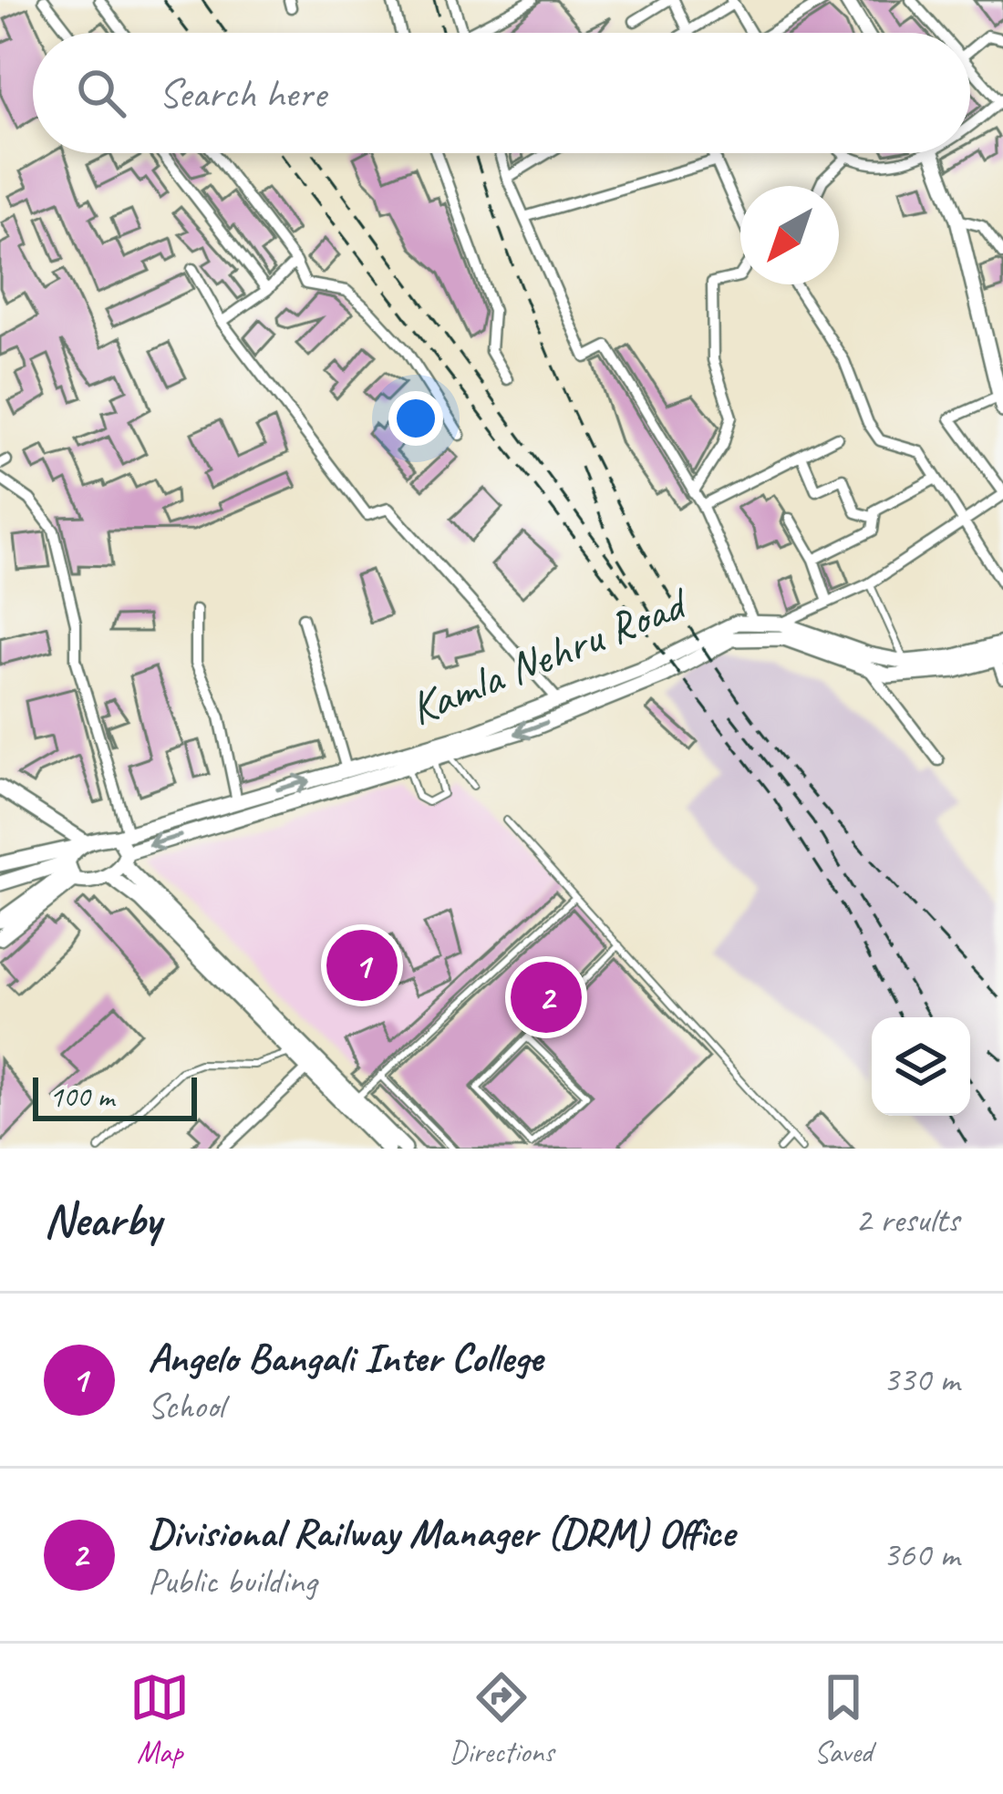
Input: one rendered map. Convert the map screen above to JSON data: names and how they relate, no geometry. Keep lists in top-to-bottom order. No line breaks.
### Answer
{"streets":{"main road":["Kamla Nehru Road"]},"scale_bar":"100 m","north":"bottom left","page":{"search":"Search here","pins":["1","2"],"scale":"100 m","heading":["Nearby","2 results"],"list":[{"mark":"1","name":"Angelo Bangali Inter College","note":"School","value":"330 m"},{"mark":"2","name":"Divisional Railway Manager (DRM) Office","note":"Public building","value":"360 m"}],"nav":["Map","Directions","Saved"]}}
